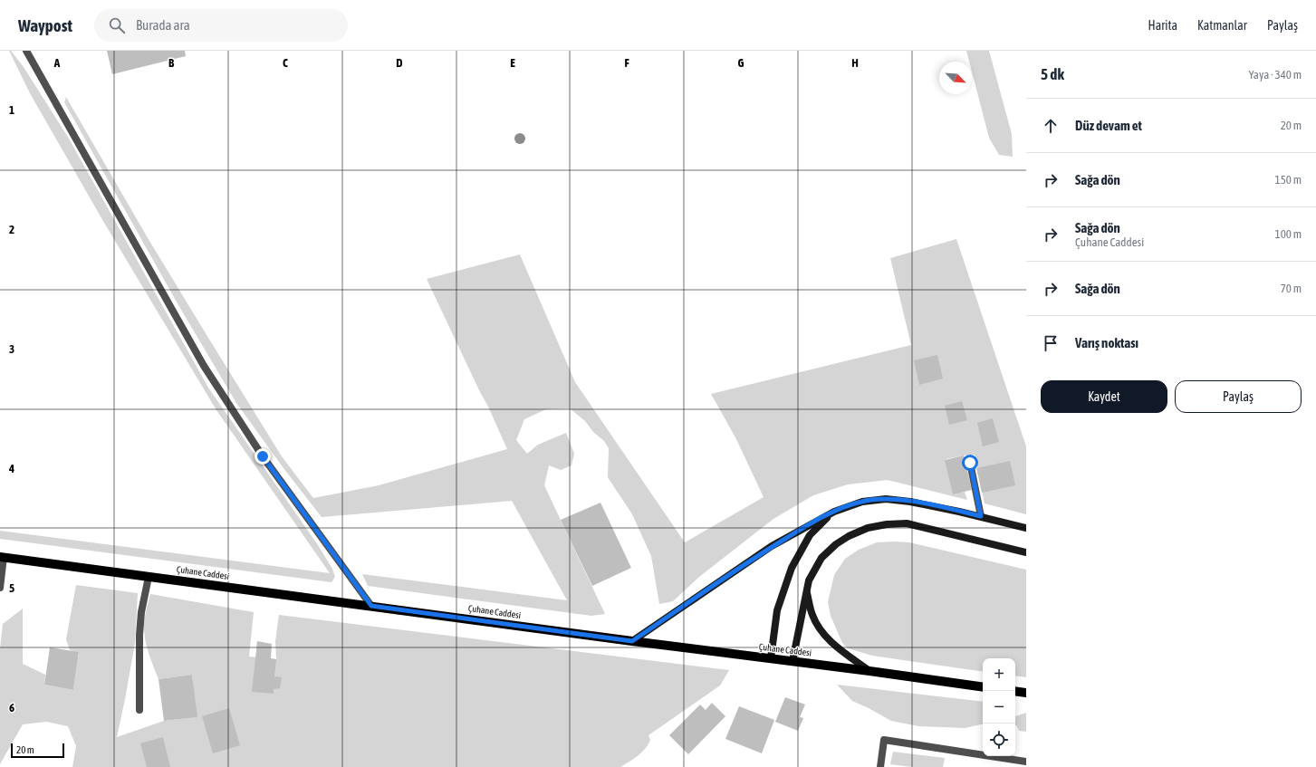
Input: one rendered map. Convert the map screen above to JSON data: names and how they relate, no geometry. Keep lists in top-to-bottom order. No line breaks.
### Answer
{"streets":{"main road":["Çuhane Caddesi"]},"scale_bar":"20 m","north":"bottom right","page":{"header":"Waypost","search":"Burada ara","nav":["Harita","Katmanlar","Paylaş"],"heading":["5 dk","Yaya · 340 m"],"list":[["Düz devam et","20 m"],["Sağa dön","150 m"],["Sağa dön","Çuhane Caddesi","100 m"],["Sağa dön","70 m"],"Varış noktası"],"buttons":["Kaydet","Paylaş"],"map_buttons":["+","−"],"scale":"20 m"},"grid":{"columns":["A","B","C","D","E","F","G","H"],"rows":["1","2","3","4","5","6"]}}
